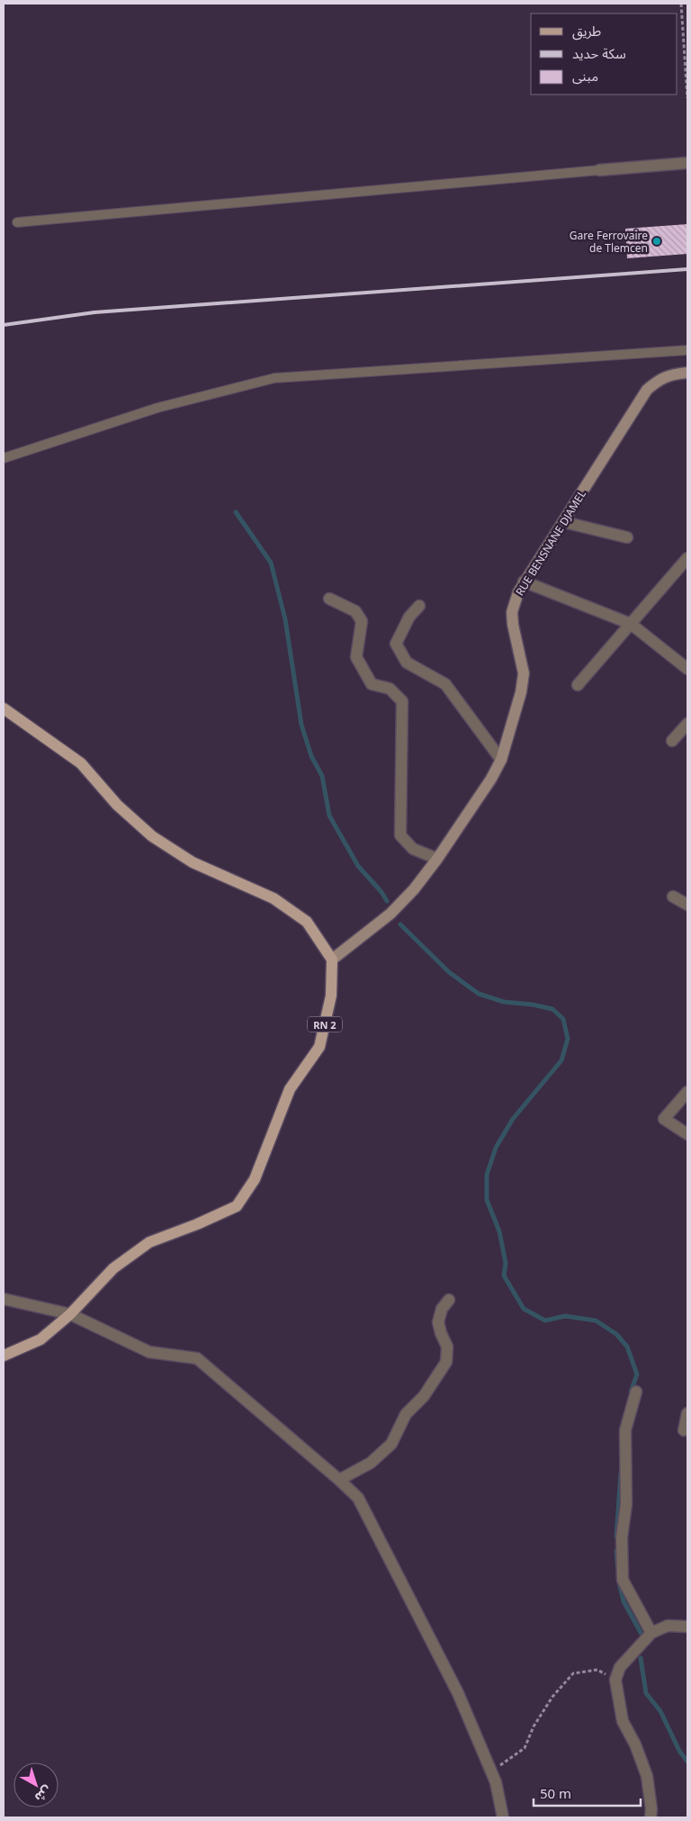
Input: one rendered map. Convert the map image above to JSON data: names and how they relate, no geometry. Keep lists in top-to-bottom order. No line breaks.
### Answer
{"streets":{"main road":["RUE BENSNANE DJAMEL","RN 2"]},"crossings":[["RUE BENSNANE DJAMEL","RN 2"]],"places":["Gare Ferrovaire de Tlemcen"],"legend":["طريق","سكة حديد","مبنى"],"scale_bar":"50 m","north":"bottom right"}
